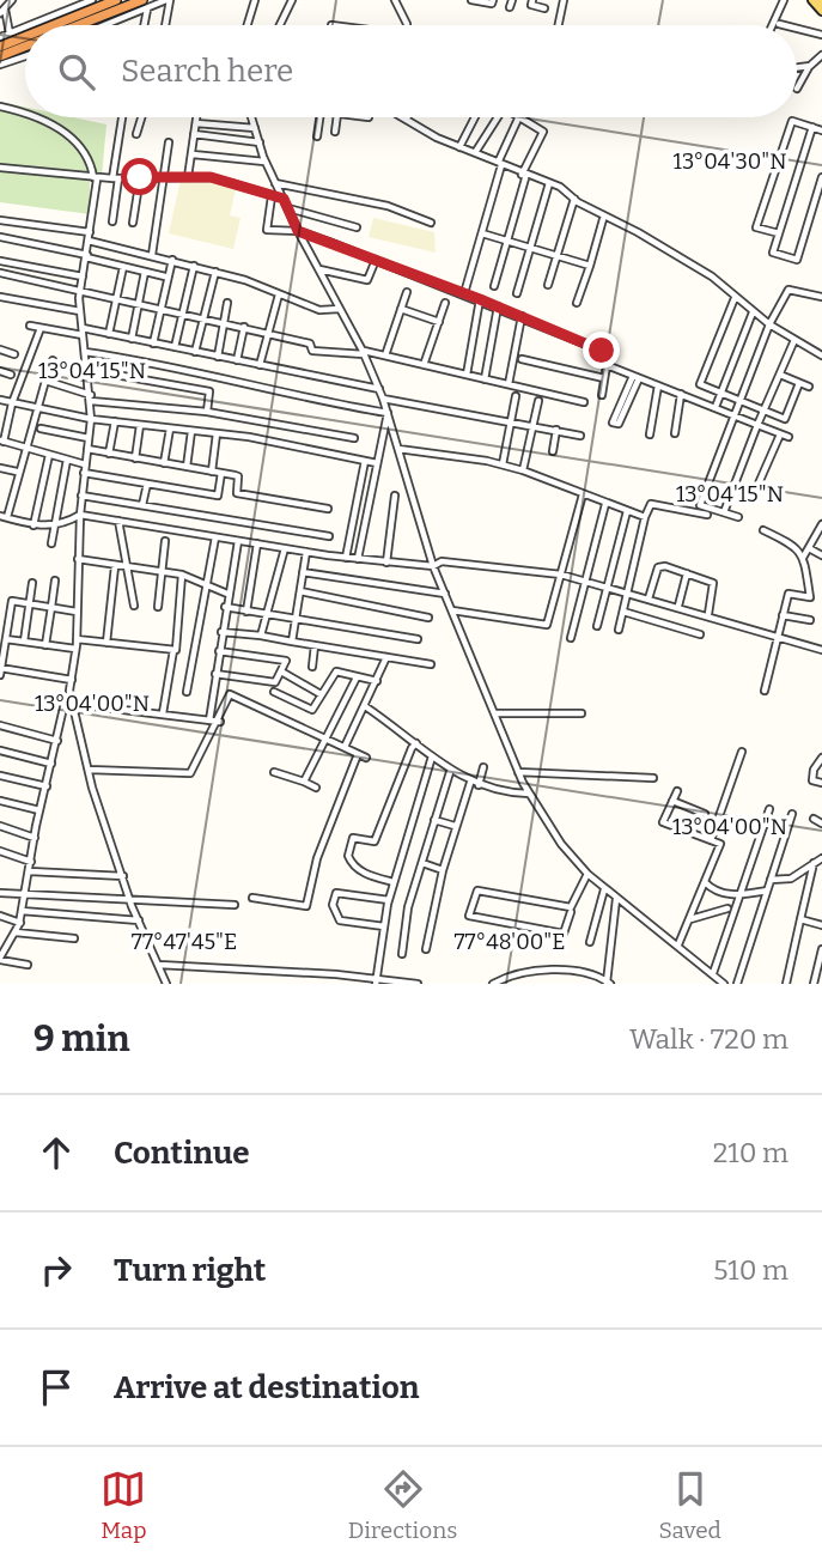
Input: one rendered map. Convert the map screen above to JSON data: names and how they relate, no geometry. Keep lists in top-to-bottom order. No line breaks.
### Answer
{"page":{"search":"Search here","heading":["9 min","Walk · 720 m"],"list":[["Continue","210 m"],["Turn right","510 m"],"Arrive at destination"],"nav":["Map","Directions","Saved"]},"coordinates":["13°04'30\"N","13°04'15\"N","13°04'00\"N","77°47'45\"E","77°48'00\"E"]}
